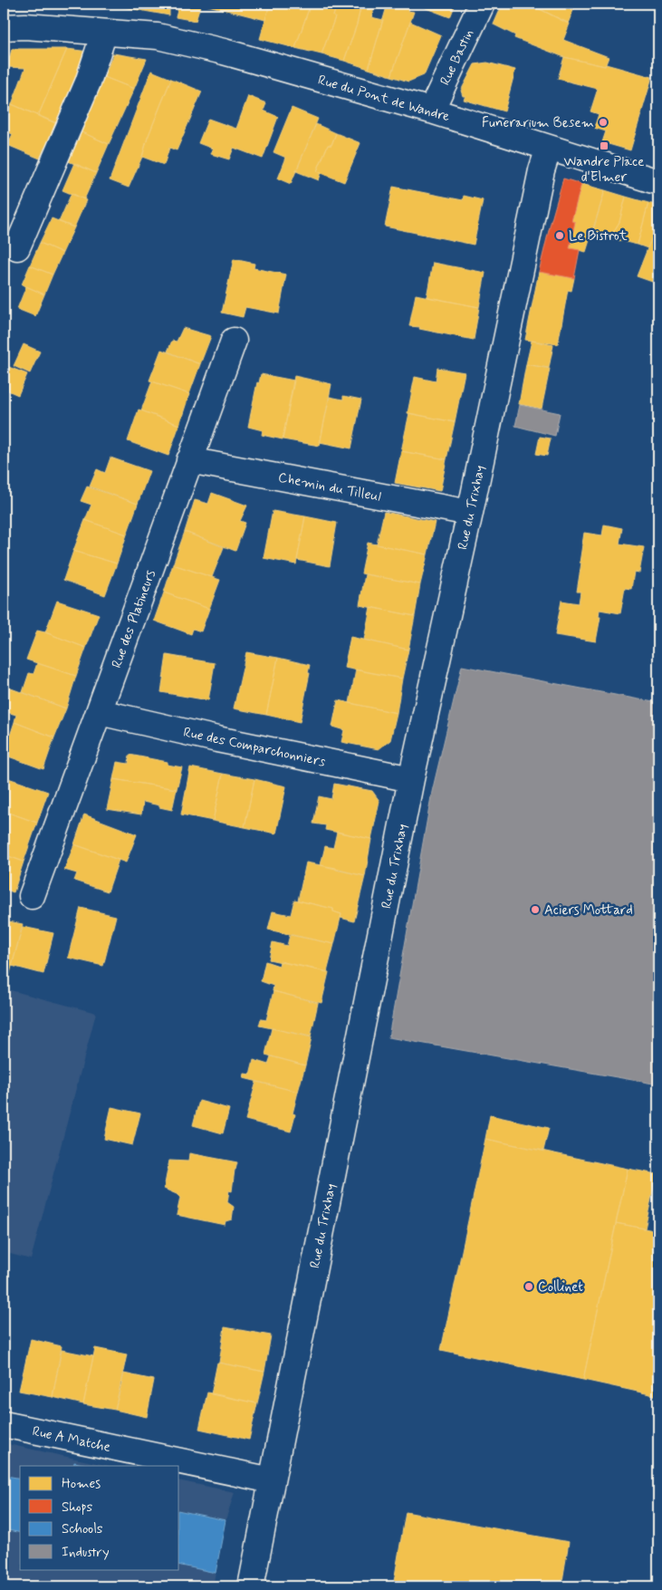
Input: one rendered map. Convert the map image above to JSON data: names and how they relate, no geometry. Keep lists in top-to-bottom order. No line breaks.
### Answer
{"streets":{"street":["Rue Bastin","Rue du Pont de Wandre","Chemin du Tilleul","Rue du Trixhay","Rue des Platineurs","Rue des Comparchonniers","Rue A Matche"]},"crossings":[["Rue Bastin","Rue du Pont de Wandre"],["Rue du Pont de Wandre","Rue du Trixhay"],["Chemin du Tilleul","Rue du Trixhay"],["Chemin du Tilleul","Rue des Platineurs"],["Rue du Trixhay","Rue des Comparchonniers"],["Rue du Trixhay","Rue A Matche"],["Rue des Platineurs","Rue des Comparchonniers"]],"places":{"other":["Funerarium Besem","Le Bistrot","Aciers Mottard","Collinet"],"transit":["Wandre Place d'Elmer"]},"legend":["Homes","Shops","Schools","Industry"]}
